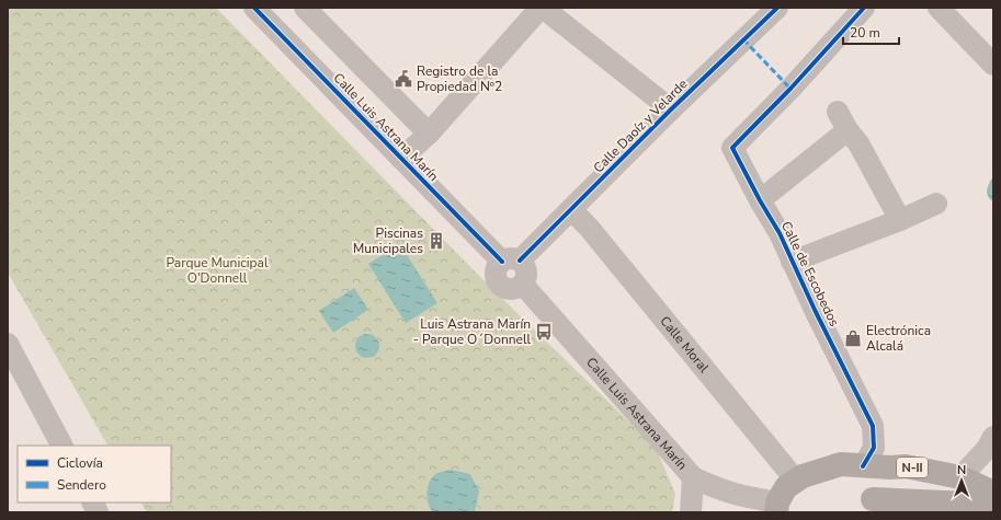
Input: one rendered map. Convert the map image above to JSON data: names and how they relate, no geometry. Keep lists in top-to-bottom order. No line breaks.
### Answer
{"streets":{"main road":["N-II"],"street":["Calle Daoíz y Velarde","Calle Luis Astrana Marín","Calle de Escobedos","Calle Moral"]},"crossings":[["Calle Daoíz y Velarde","Calle Luis Astrana Marín"],["Calle Daoíz y Velarde","Calle Moral"],["Calle de Escobedos","N-II"]],"parks":["Parque Municipal O'Donnell"],"places":{"public building":["Registro de la Propiedad Nº2"],"building":["Piscinas Municipales"],"bus stop":["Luis Astrana Marín - Parque O´Donnell"],"shop":["Electrónica Alcalá"]},"legend":["Ciclovía","Sendero"],"scale_bar":"20 m","north":"top"}
